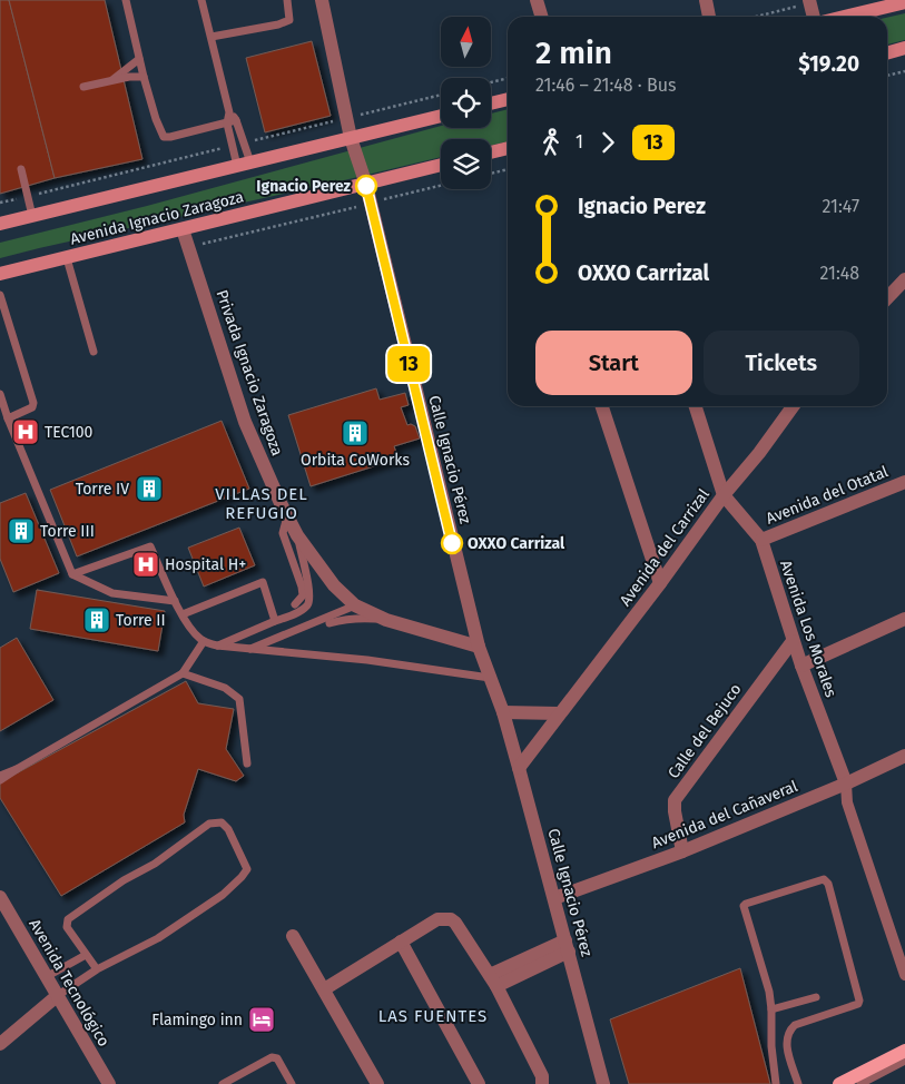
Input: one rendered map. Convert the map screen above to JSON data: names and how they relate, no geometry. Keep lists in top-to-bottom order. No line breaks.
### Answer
{"streets":{"main road":["Avenida Ignacio Zaragoza"],"street":["Privada Ignacio Zaragoza","Calle Ignacio Pérez","Avenida del Otatal","Avenida del Carrizal","Avenida Los Morales","Calle del Bejuco","Avenida del Cañaveral","Avenida Tecnológico"]},"crossings":[["Avenida Ignacio Zaragoza","Privada Ignacio Zaragoza"],["Avenida Ignacio Zaragoza","Calle Ignacio Pérez"],["Privada Ignacio Zaragoza","Calle Ignacio Pérez"],["Calle Ignacio Pérez","Avenida del Carrizal"],["Calle Ignacio Pérez","Avenida del Cañaveral"],["Avenida del Otatal","Avenida Los Morales"],["Avenida del Carrizal","Avenida Los Morales"],["Avenida Los Morales","Calle del Bejuco"],["Avenida Los Morales","Avenida del Cañaveral"],["Calle del Bejuco","Avenida del Cañaveral"]],"districts":["VILLAS DEL REFUGIO","LAS FUENTES"],"places":{"other":["Ignacio Perez","OXXO Carrizal"],"hospital":["TEC100","Hospital H+"],"building":["Orbita CoWorks","Torre IV","Torre III","Torre II"],"hotel":["Flamingo inn"]},"lines":["bus line 13"],"north":"top","page":{"on_map":"13","heading":["2 min","21:46 – 21:48 · Bus","$19.20"],"legs":["1","13"],"list":[{"name":"Ignacio Perez","value":"21:47"},{"name":"OXXO Carrizal","value":"21:48"}],"buttons":["Start","Tickets"]}}
